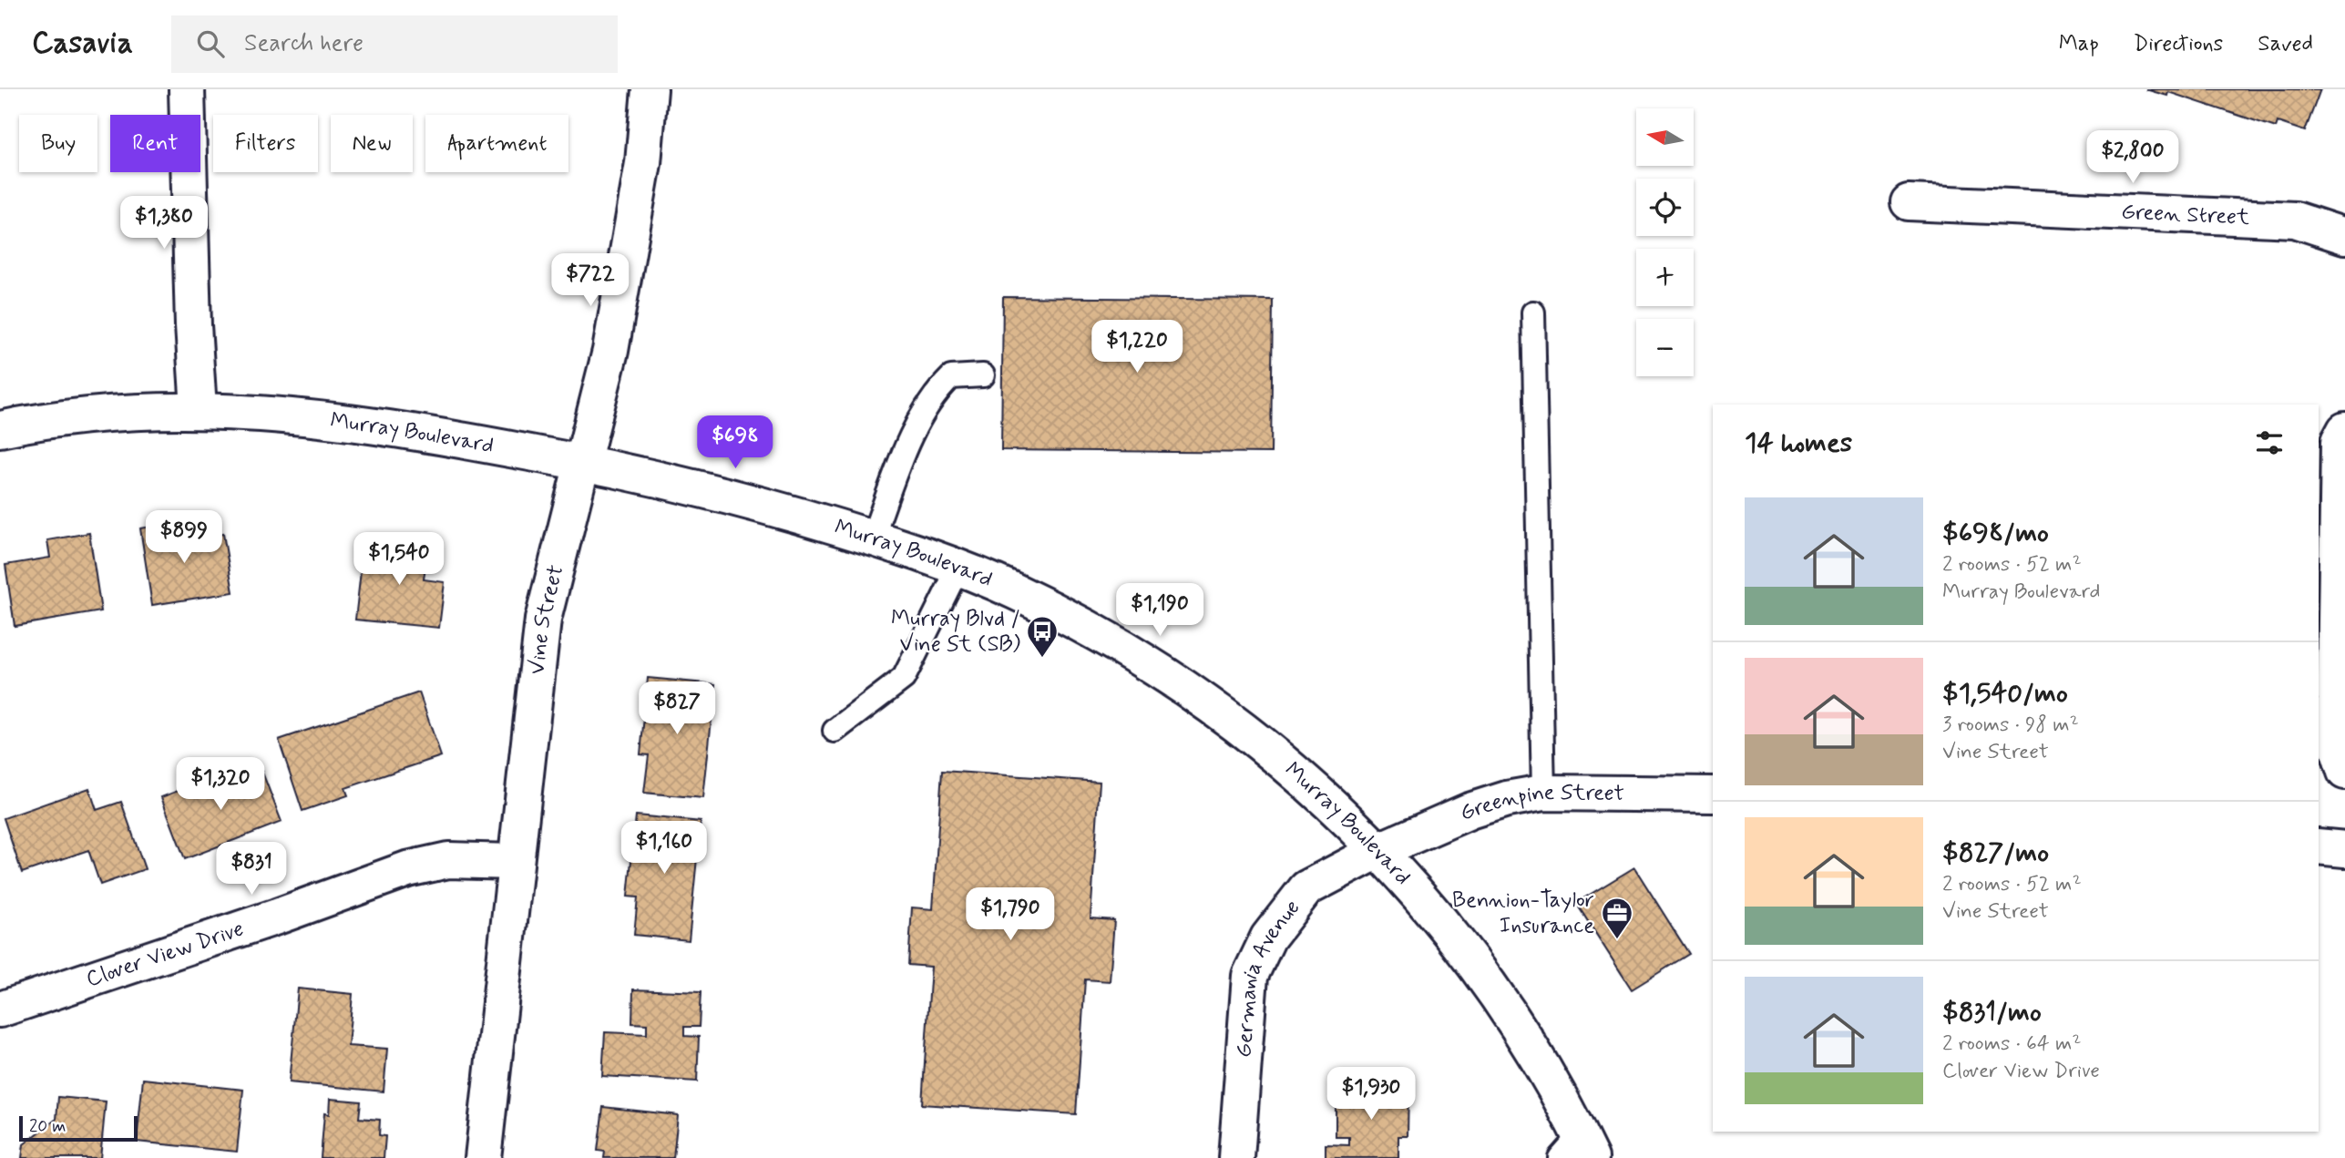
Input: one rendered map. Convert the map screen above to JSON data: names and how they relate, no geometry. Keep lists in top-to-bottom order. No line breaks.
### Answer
{"streets":{"street":["Green Street","Murray Boulevard","Vine Street","Greenpine Street","Clover View Drive","Germania Avenue"]},"crossings":[["Murray Boulevard","Vine Street"],["Murray Boulevard","Greenpine Street"],["Murray Boulevard","Germania Avenue"],["Vine Street","Clover View Drive"],["Greenpine Street","Germania Avenue"]],"places":{"bus stop":["Murray Blvd / Vine St (SB)"],"office":["Bennion-Taylor Insurance"]},"scale_bar":"20 m","north":"left","page":{"header":"Casavia","search":"Search here","nav":["Map","Directions","Saved"],"map_buttons":["+","−"],"chip":["Buy","Rent","Filters","New","Apartment"],"price":["$2,800","$1,380","$722","$1,220","$698","$899","$1,540","$1,190","$827","$1,320","$1,160","$831","$1,790","$1,930"],"heading":"14 homes","list":[{"name":"$698/mo","note":"2 rooms · 52 m² · Murray Boulevard"},{"name":"$1,540/mo","note":"3 rooms · 98 m² · Vine Street"},{"name":"$827/mo","note":"2 rooms · 52 m² · Vine Street"},{"name":"$831/mo","note":"2 rooms · 64 m² · Clover View Drive"}],"scale":"20 m"}}
